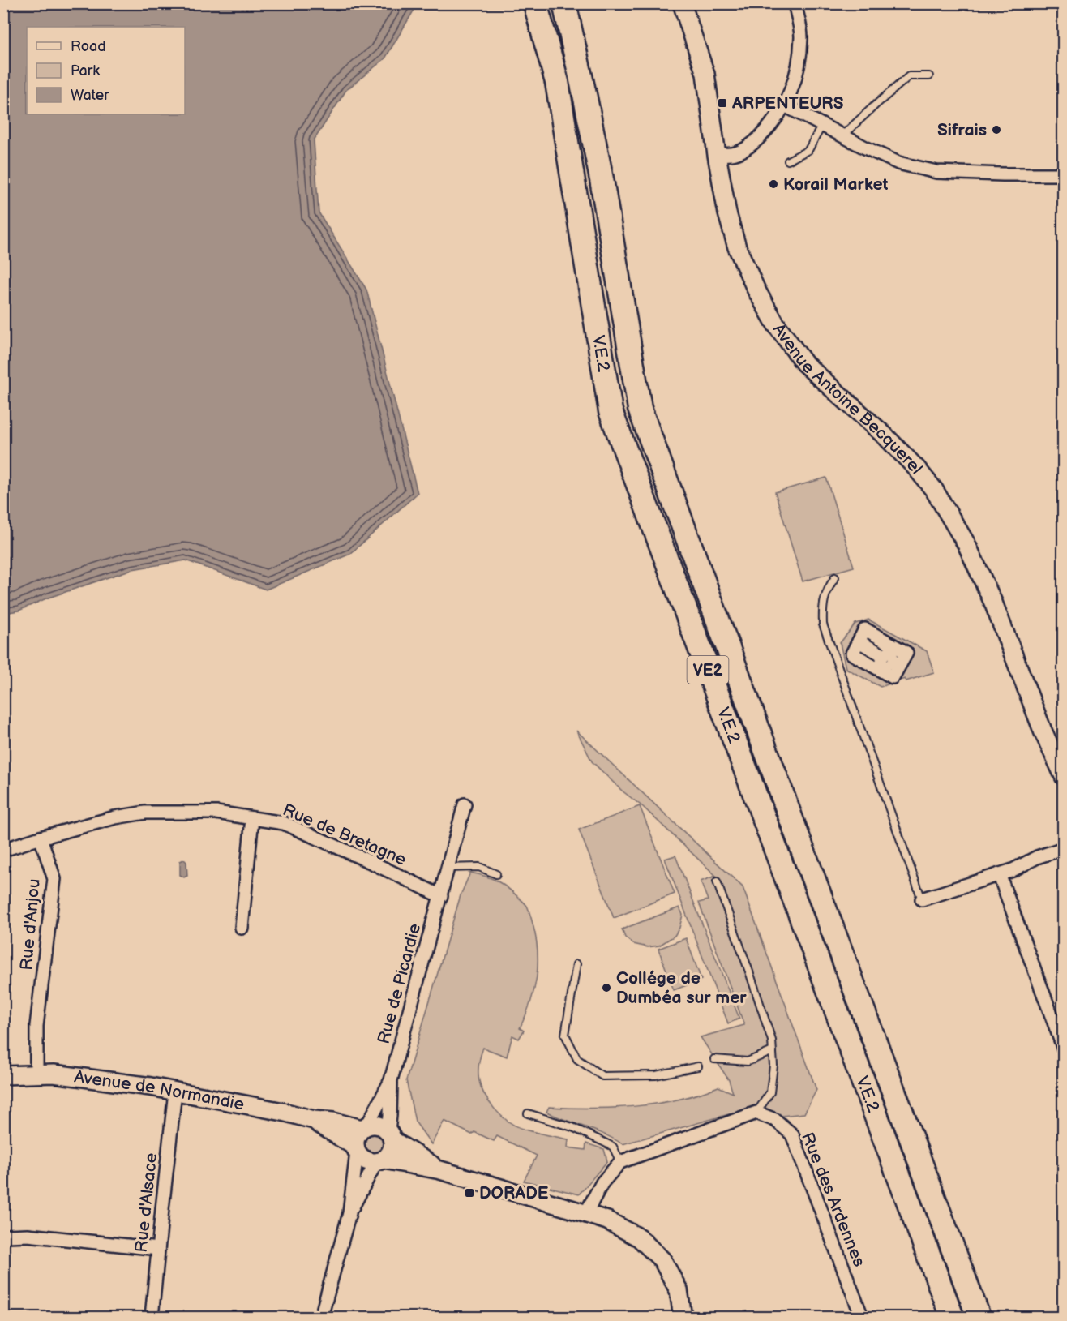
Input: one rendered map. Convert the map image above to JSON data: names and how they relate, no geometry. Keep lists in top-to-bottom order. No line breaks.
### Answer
{"streets":{"highway":["V.E.2","VE2"],"street":["Avenue Antoine Becquerel","Rue de Bretagne","Rue d'Anjou","Rue de Picardie","Avenue de Normandie","Rue des Ardennes","Rue d'Alsace"]},"crossings":[["Rue de Bretagne","Rue d'Anjou"],["Rue de Bretagne","Rue de Picardie"],["Rue d'Anjou","Avenue de Normandie"],["Rue de Picardie","Avenue de Normandie"],["Avenue de Normandie","Rue d'Alsace"]],"places":{"transit":["ARPENTEURS","DORADE"],"other":["Sifrais","Korail Market","Collége de Dumbéa sur mer"]},"legend":["Road","Park","Water"]}
